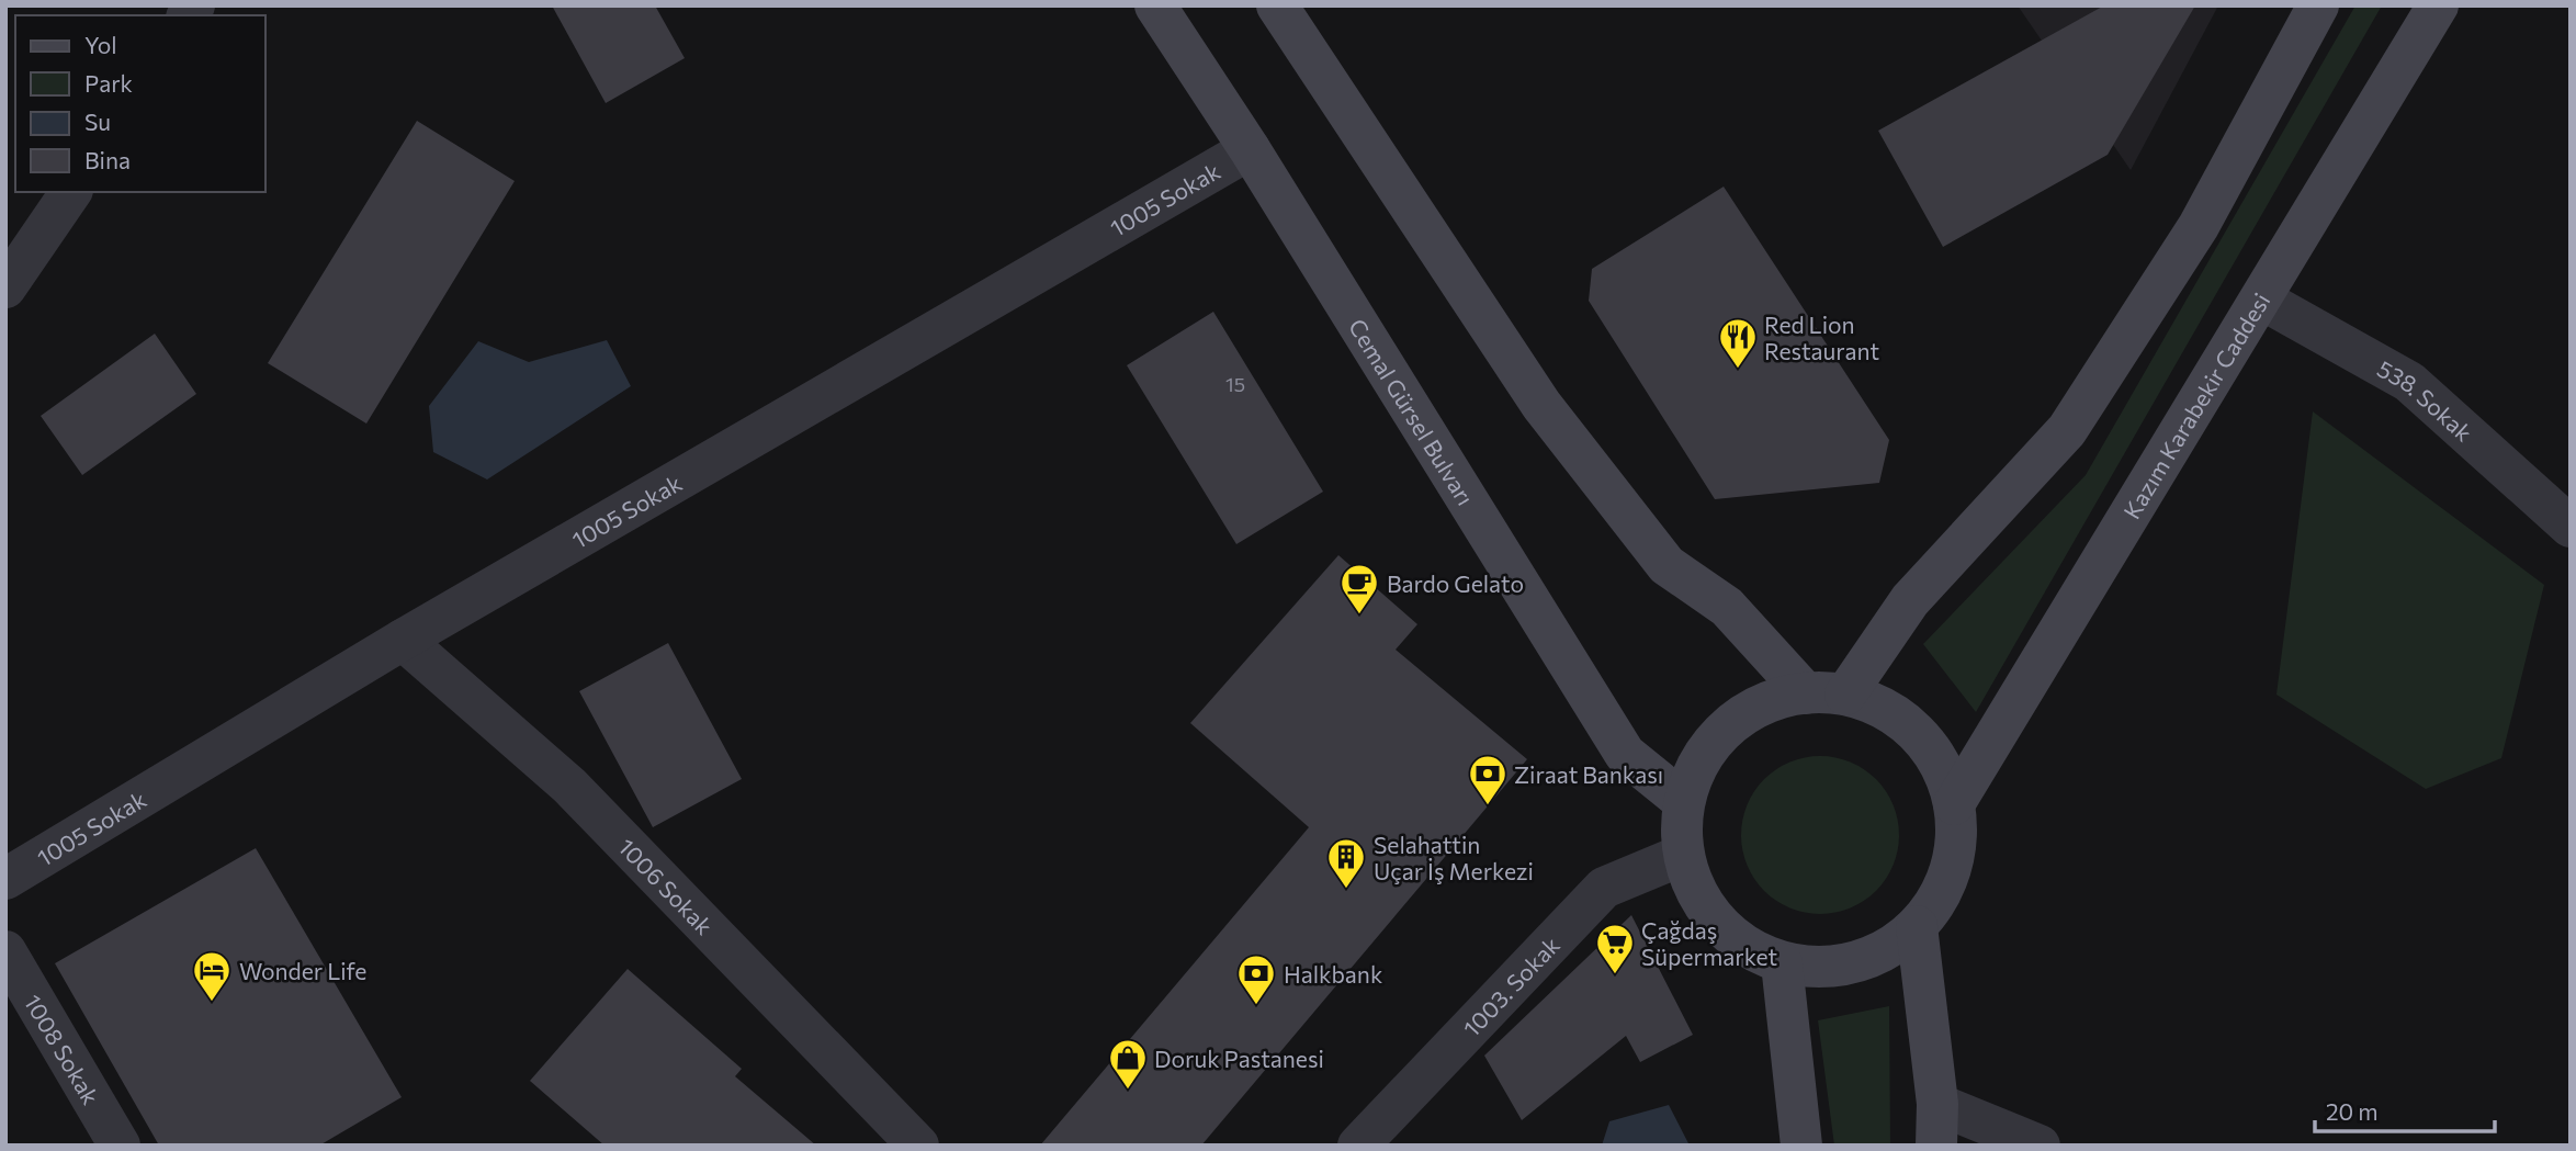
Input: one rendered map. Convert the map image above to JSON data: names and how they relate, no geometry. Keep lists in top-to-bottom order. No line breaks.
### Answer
{"streets":{"main road":["Kazım Karabekir Caddesi","Cemal Gürsel Bulvarı"],"street":["1005 Sokak","538. Sokak","1006 Sokak","1003. Sokak","1008 Sokak"]},"crossings":[["1005 Sokak","Cemal Gürsel Bulvarı"],["1005 Sokak","1006 Sokak"],["538. Sokak","Kazım Karabekir Caddesi"],["Kazım Karabekir Caddesi","Cemal Gürsel Bulvarı"],["Kazım Karabekir Caddesi","1003. Sokak"],["Cemal Gürsel Bulvarı","1003. Sokak"]],"places":{"restaurant":["Red Lion Restaurant"],"cafe":["Bardo Gelato"],"bank":["Ziraat Bankası","Halkbank"],"building":["Selahattin Uçar İş Merkezi"],"supermarket":["Çağdaş Süpermarket"],"hotel":["Wonder Life"],"shop":["Doruk Pastanesi"]},"house_numbers":["15"],"legend":["Yol","Park","Su","Bina"],"scale_bar":"20 m"}
